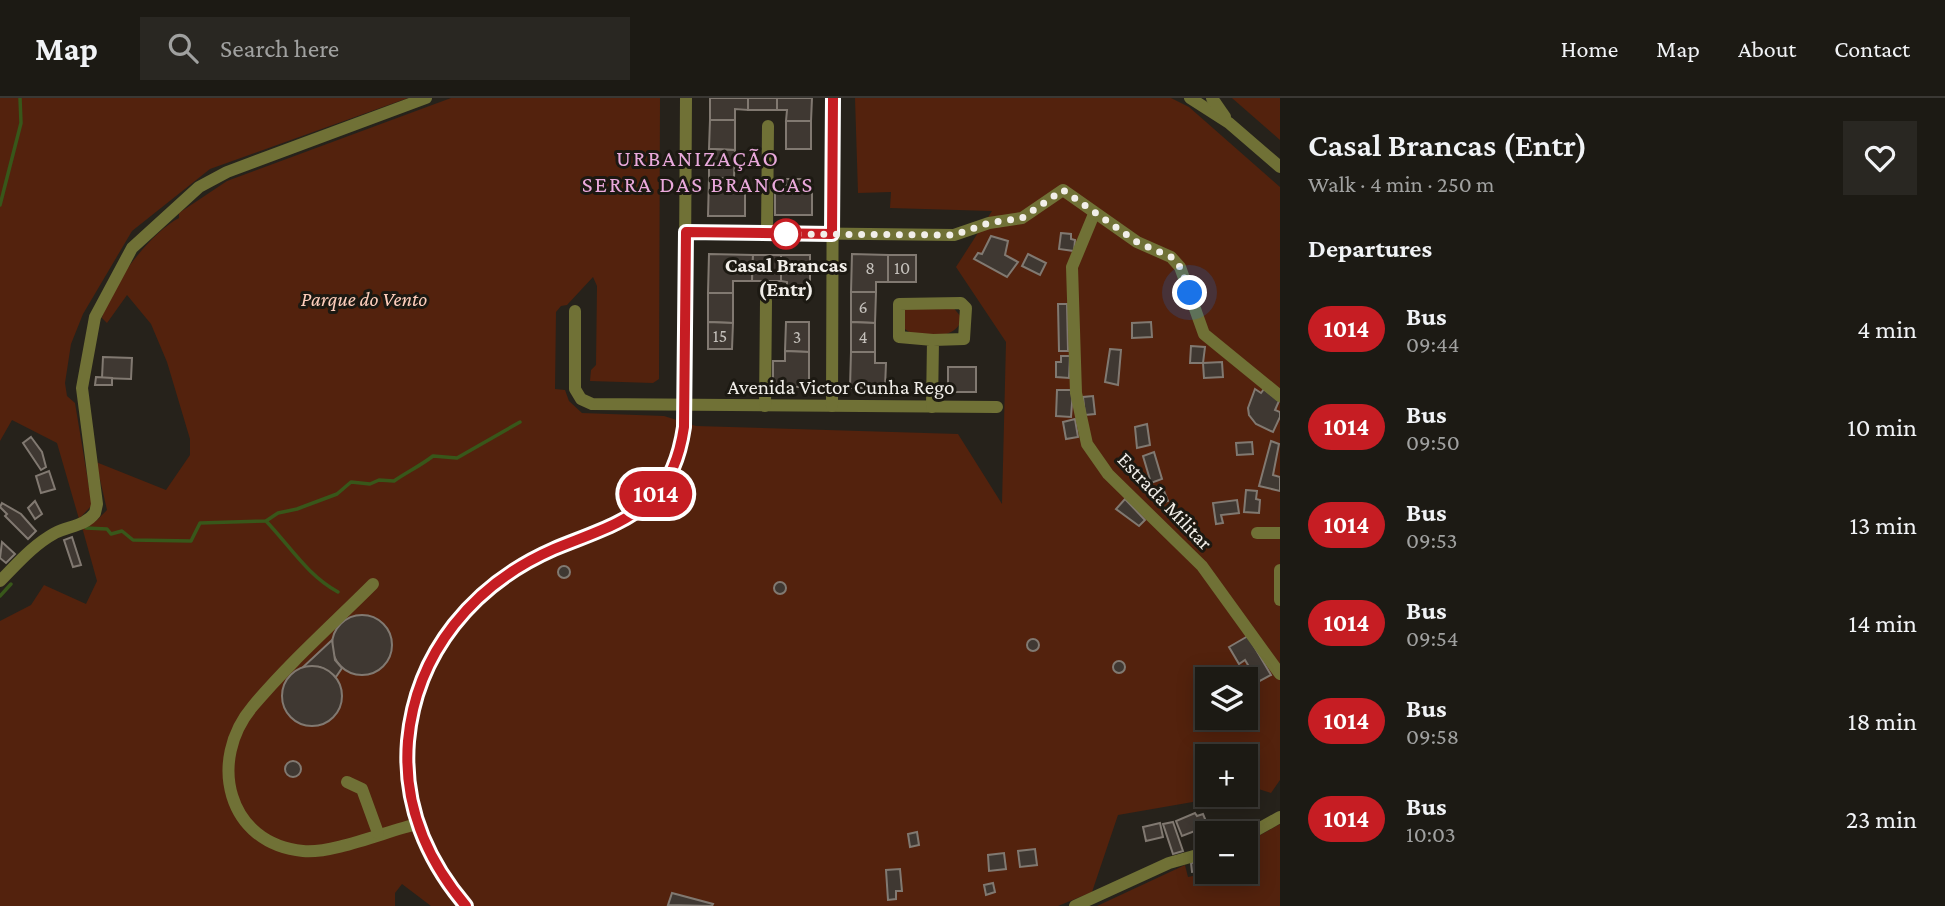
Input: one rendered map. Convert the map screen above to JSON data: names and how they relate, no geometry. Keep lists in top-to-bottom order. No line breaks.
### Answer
{"streets":{"street":["Avenida Victor Cunha Rego","Estrada Militar"]},"districts":["URBANIZAÇÃO SERRA DAS BRANCAS"],"parks":["Parque do Vento"],"places":["Casal Brancas (Entr)"],"lines":["bus line 1014"],"house_numbers":["8","10","6","15","3","4"],"page":{"header":"Map","search":"Search here","nav":["Home","Map","About","Contact"],"on_map":"1014","heading":[["Casal Brancas (Entr)","Walk · 4 min · 250 m"],"Departures"],"list":[{"mark":"1014","name":"Bus","note":"09:44","value":"4 min"},{"mark":"1014","name":"Bus","note":"09:50","value":"10 min"},{"mark":"1014","name":"Bus","note":"09:53","value":"13 min"},{"mark":"1014","name":"Bus","note":"09:54","value":"14 min"},{"mark":"1014","name":"Bus","note":"09:58","value":"18 min"},{"mark":"1014","name":"Bus","note":"10:03","value":"23 min"}],"map_buttons":["+","−"]}}
